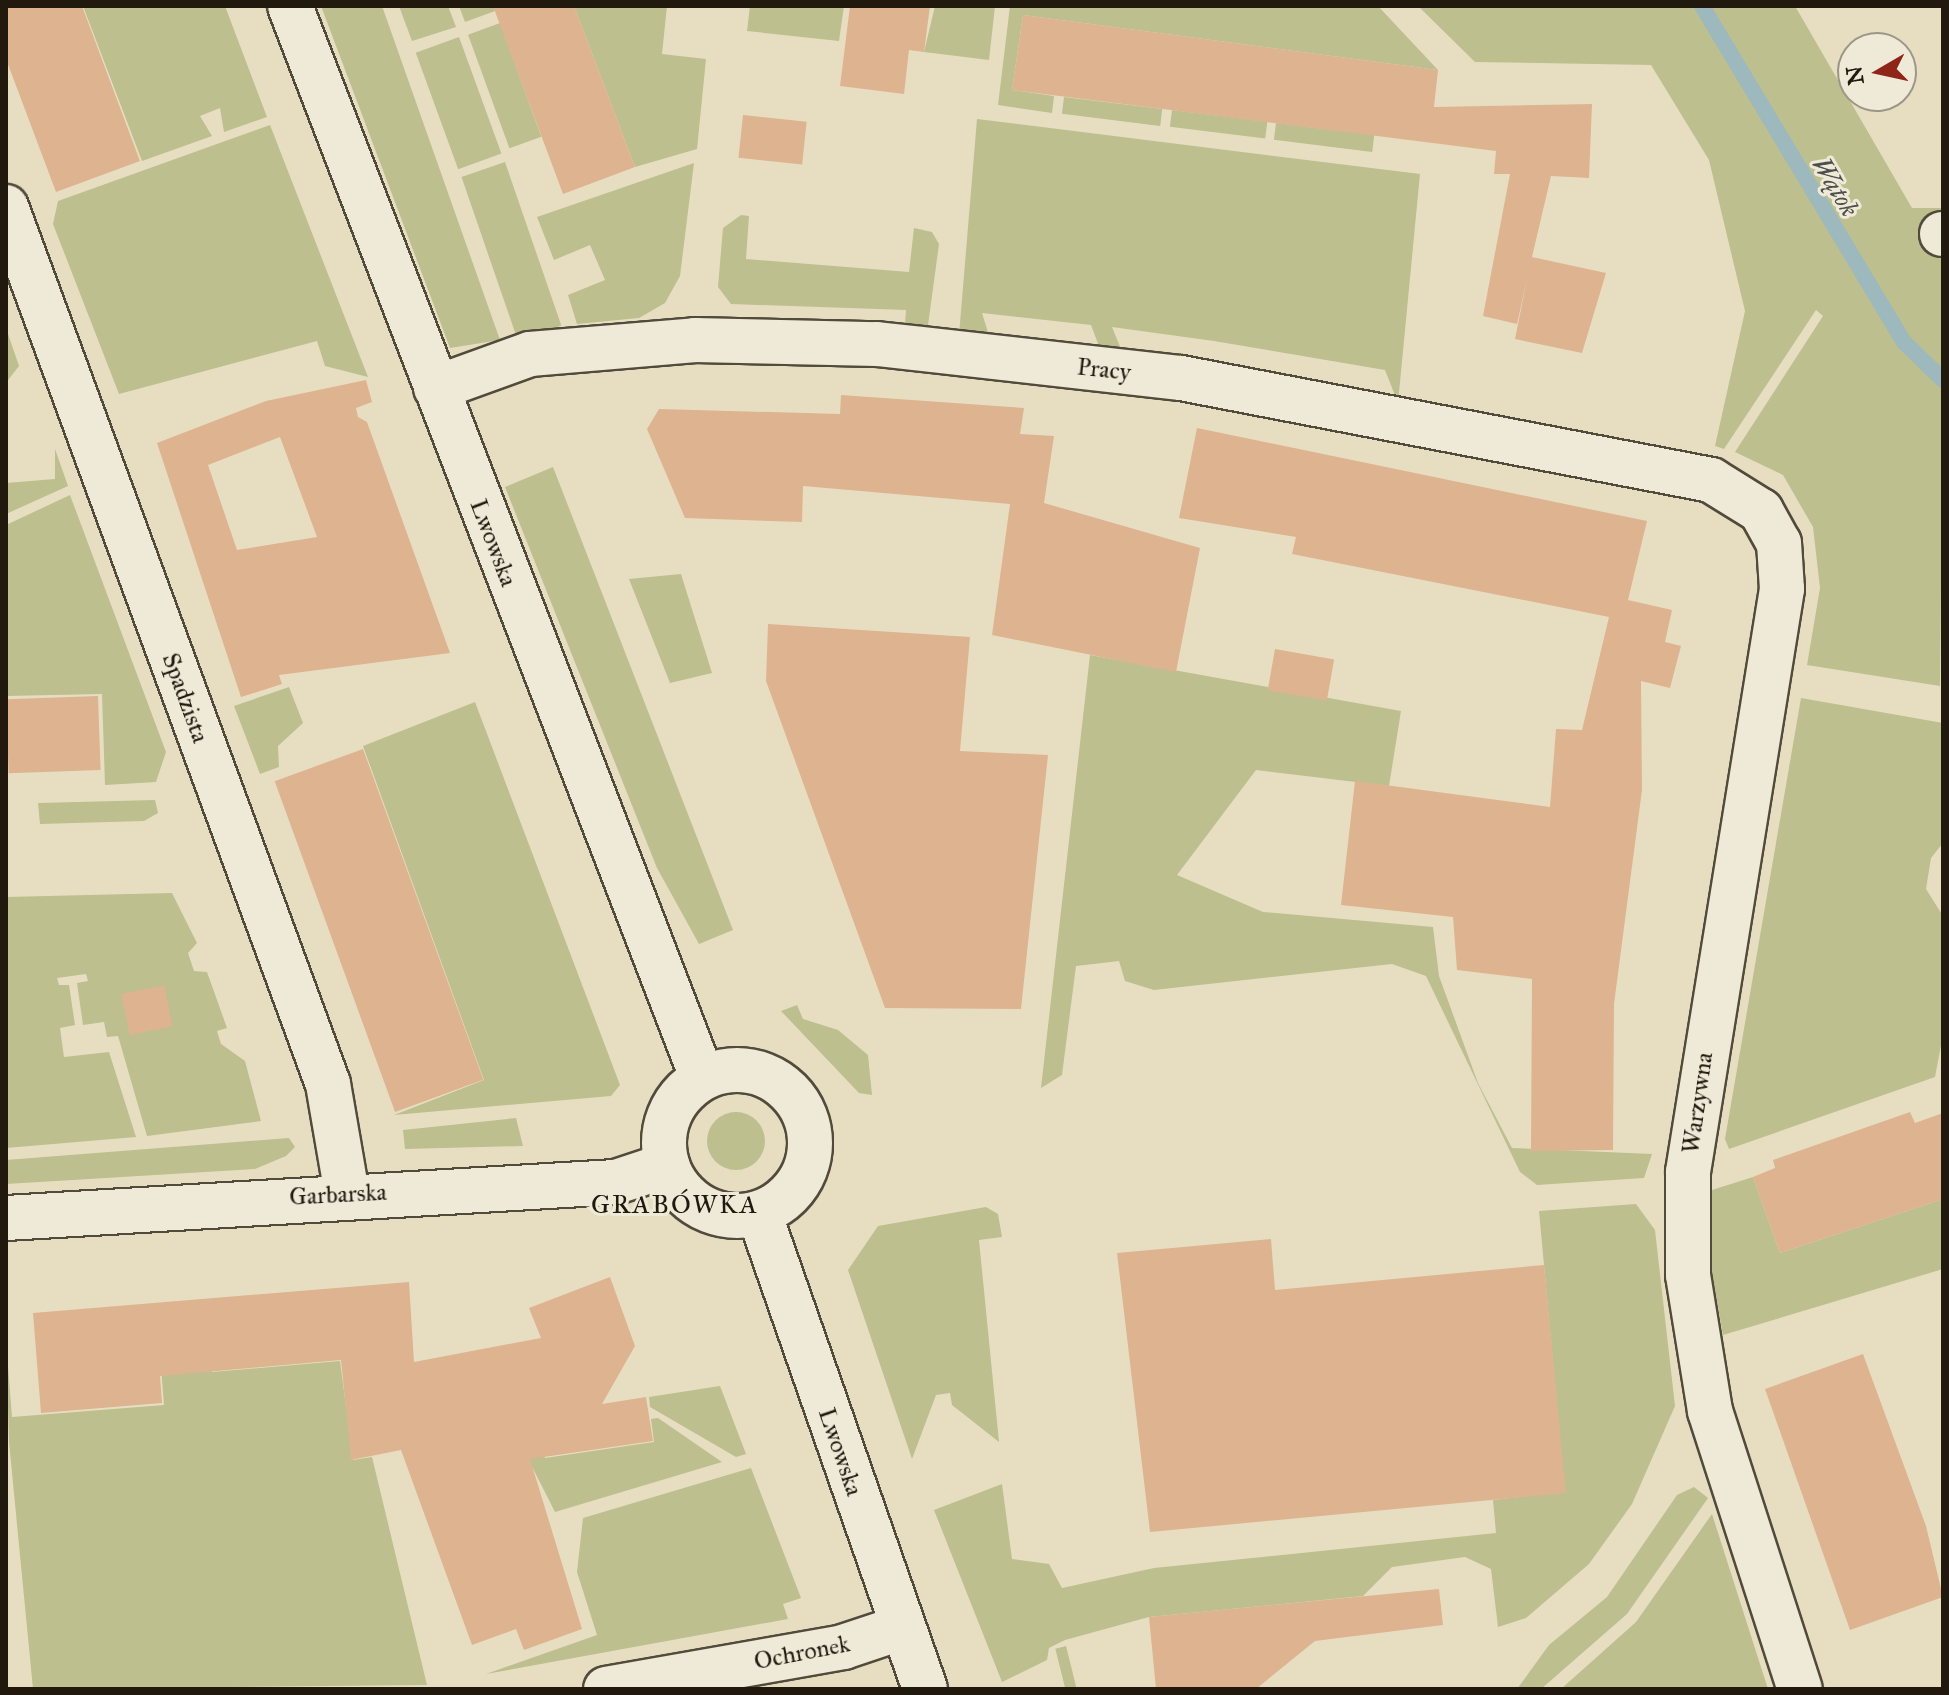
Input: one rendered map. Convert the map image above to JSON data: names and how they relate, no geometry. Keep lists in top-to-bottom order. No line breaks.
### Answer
{"streets":{"street":["Pracy","Lwowska","Spadzista","Warzywna","Garbarska","Ochronek"]},"crossings":[["Pracy","Lwowska"],["Pracy","Warzywna"],["Lwowska","Garbarska"],["Lwowska","Ochronek"],["Spadzista","Garbarska"]],"districts":["GRABÓWKA"],"water":["Wątok"],"north":"left"}
